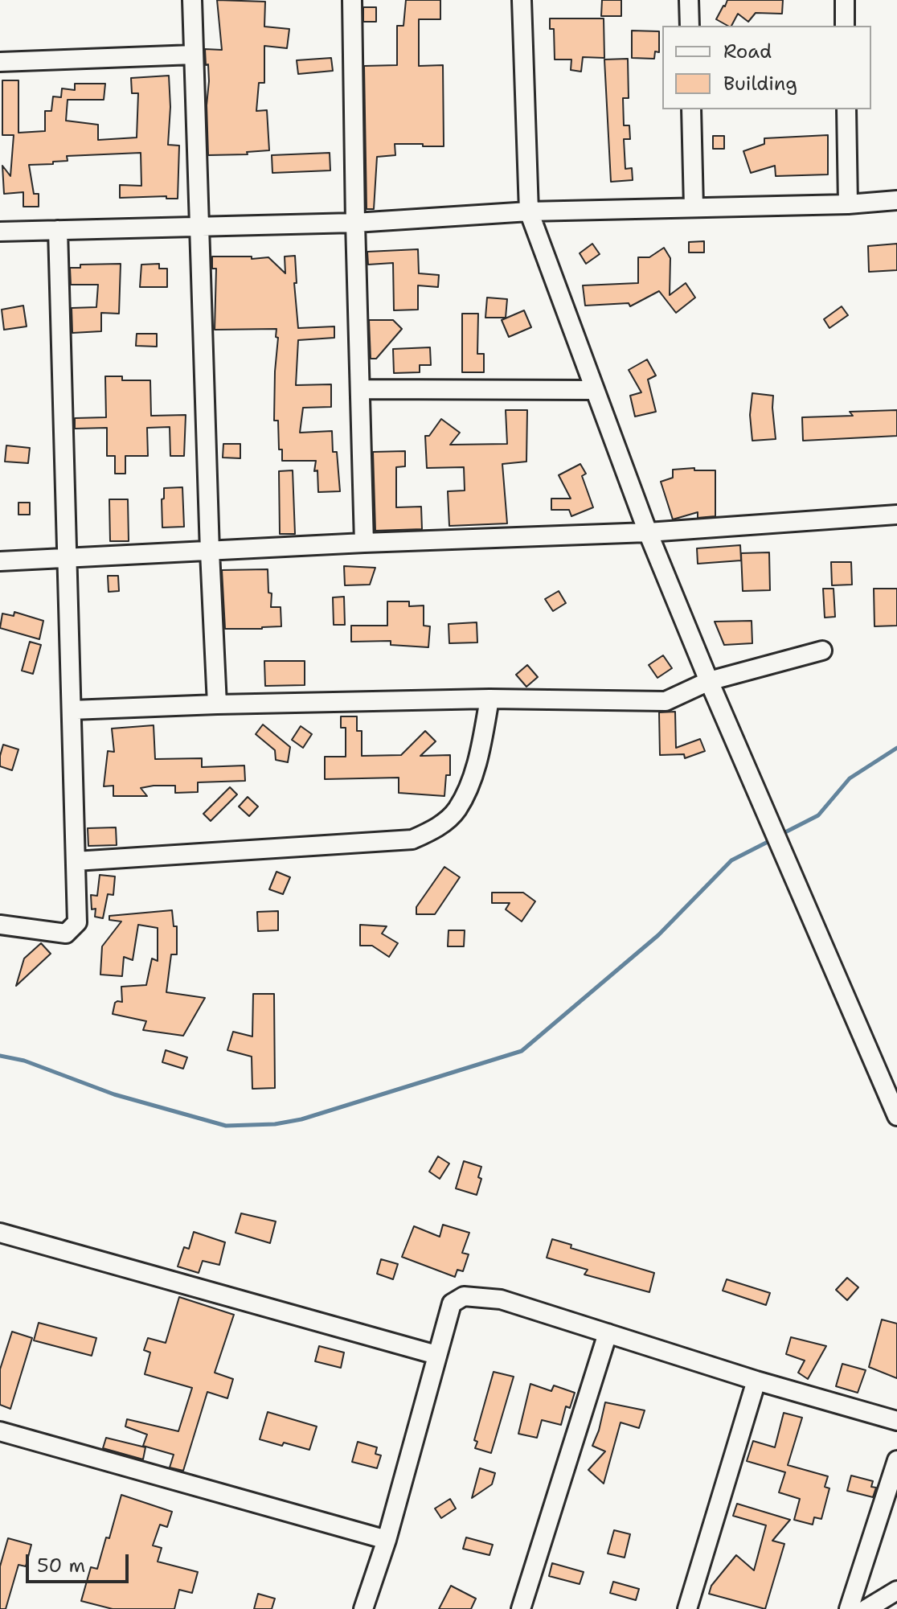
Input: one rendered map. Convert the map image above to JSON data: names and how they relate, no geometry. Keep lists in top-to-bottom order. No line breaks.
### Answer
{"legend":["Road","Building"],"scale_bar":"50 m"}
